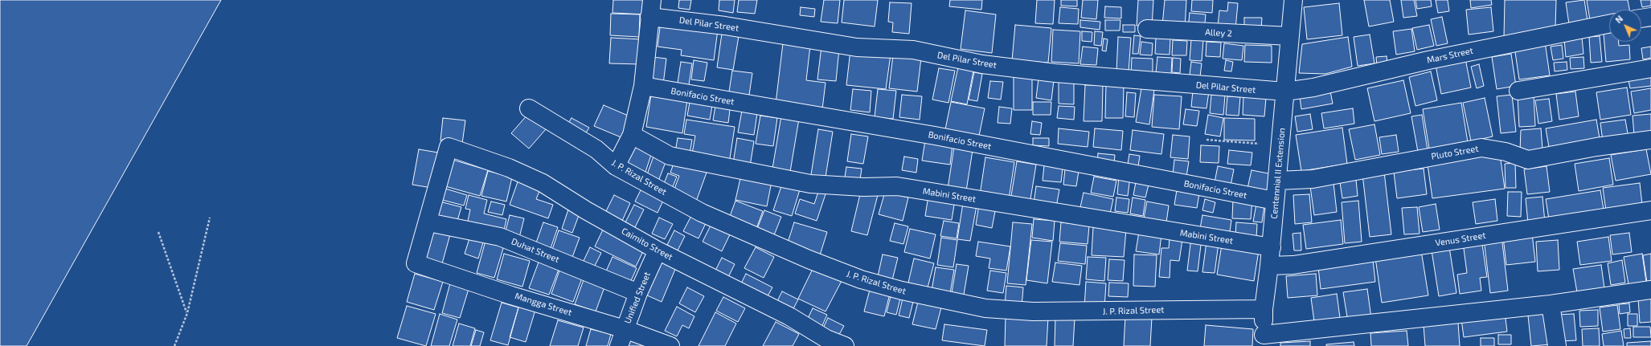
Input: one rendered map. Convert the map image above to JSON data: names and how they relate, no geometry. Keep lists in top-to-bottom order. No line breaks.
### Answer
{"streets":{"street":["Del Pilar Street","Alley 2","Mars Street","Bonifacio Street","Pluto Street","Centennial II Extension","J. P. Rizal Street","Mabini Street","Venus Street","Caimito Street","Duhat Street","Unified Street","Mangga Street"]},"crossings":[["Del Pilar Street","Mars Street"],["Del Pilar Street","Centennial II Extension"],["Alley 2","Centennial II Extension"],["Mars Street","Centennial II Extension"],["Bonifacio Street","Centennial II Extension"],["Pluto Street","Centennial II Extension"],["Centennial II Extension","J. P. Rizal Street"],["Centennial II Extension","Mabini Street"],["Centennial II Extension","Venus Street"],["Caimito Street","Duhat Street"],["Caimito Street","Unified Street"],["Caimito Street","Mangga Street"],["Duhat Street","Unified Street"],["Duhat Street","Mangga Street"],["Unified Street","Mangga Street"]],"north":"top left"}
